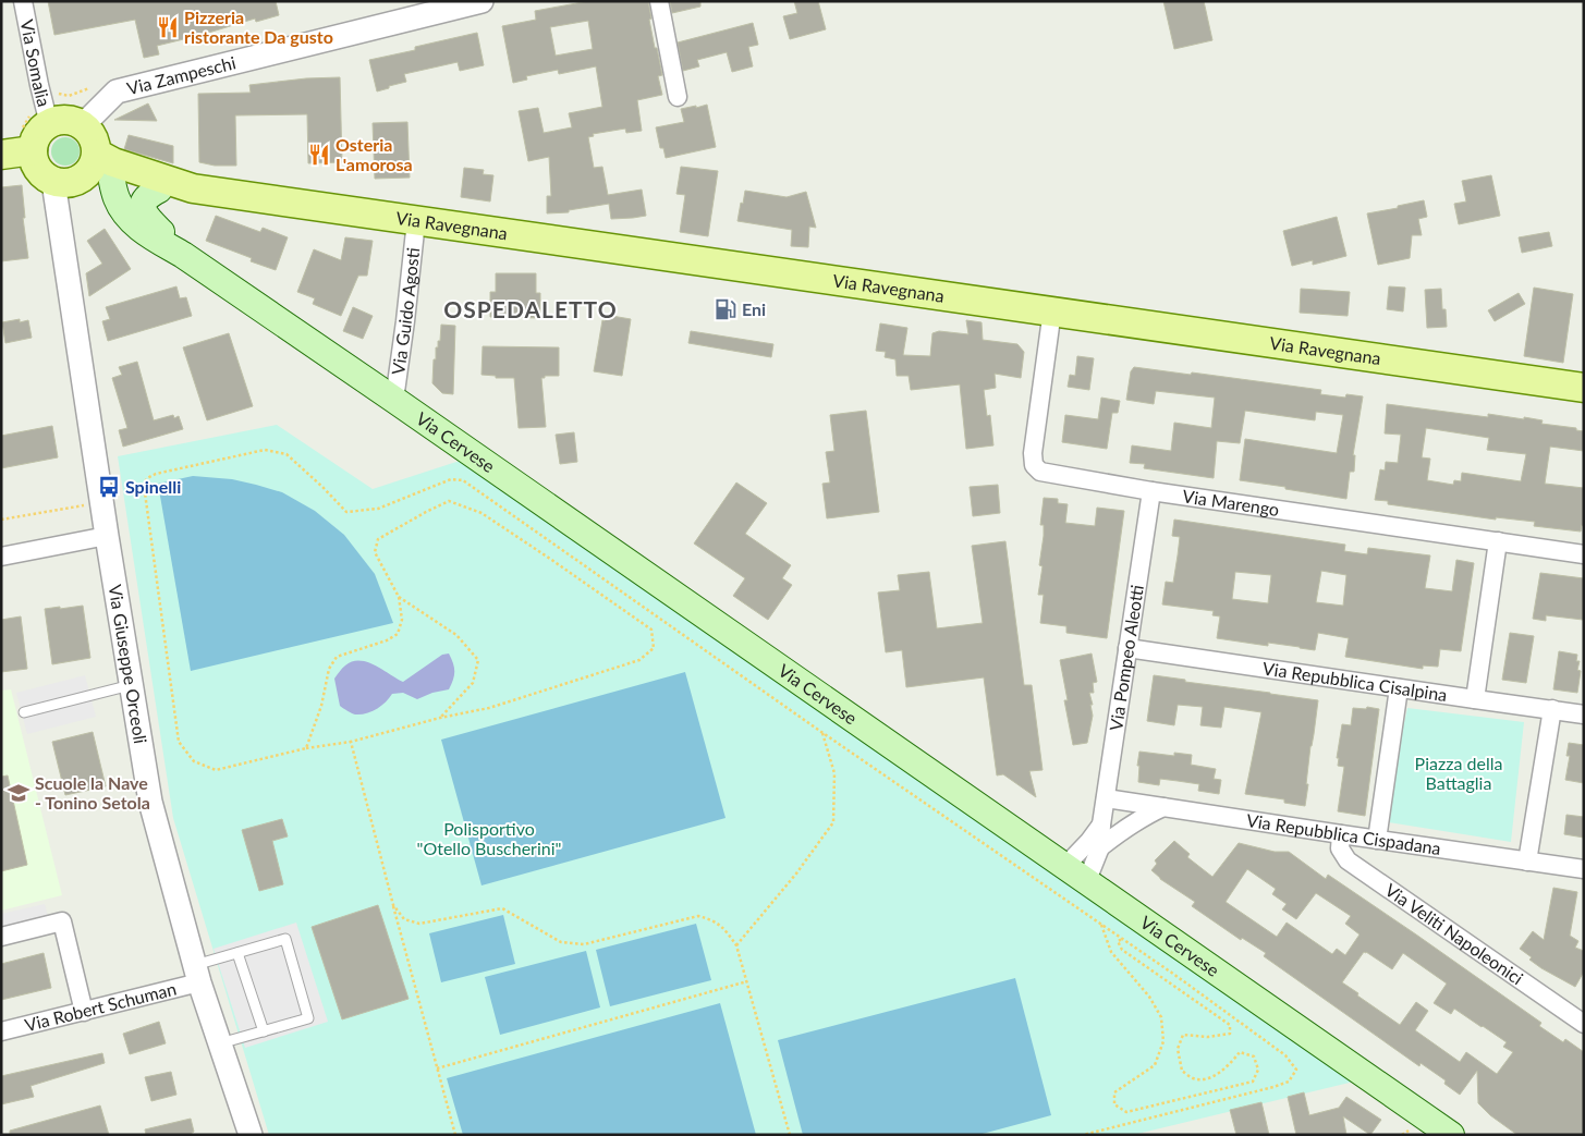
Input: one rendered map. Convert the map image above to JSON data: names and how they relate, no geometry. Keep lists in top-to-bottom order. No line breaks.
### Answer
{"streets":{"main road":["Via Ravegnana","Via Cervese"],"street":["Via Somalia","Via Zampeschi","Via Guido Agosti","Via Marengo","Via Pompeo Aleotti","Via Giuseppe Orceoli","Via Repubblica Cisalpina","Via Repubblica Cispadana","Via Veliti Napoleonici","Via Robert Schuman"]},"crossings":[["Via Somalia","Via Zampeschi"],["Via Somalia","Via Ravegnana"],["Via Somalia","Via Cervese"],["Via Somalia","Via Giuseppe Orceoli"],["Via Zampeschi","Via Ravegnana"],["Via Zampeschi","Via Cervese"],["Via Zampeschi","Via Giuseppe Orceoli"],["Via Ravegnana","Via Guido Agosti"],["Via Ravegnana","Via Cervese"],["Via Ravegnana","Via Marengo"],["Via Ravegnana","Via Giuseppe Orceoli"],["Via Guido Agosti","Via Cervese"],["Via Cervese","Via Giuseppe Orceoli"],["Via Marengo","Via Pompeo Aleotti"],["Via Pompeo Aleotti","Via Repubblica Cisalpina"],["Via Pompeo Aleotti","Via Repubblica Cispadana"],["Via Giuseppe Orceoli","Via Robert Schuman"],["Via Repubblica Cispadana","Via Veliti Napoleonici"]],"districts":["OSPEDALETTO"],"parks":["Piazza della Battaglia","Polisportivo \"Otello Buscherini\""],"places":{"restaurant":["Pizzeria ristorante Da gusto","Osteria L'amorosa"],"fuel station":["Eni"],"bus stop":["Spinelli"],"school or university":["Scuole la Nave - Tonino Setola"]}}
